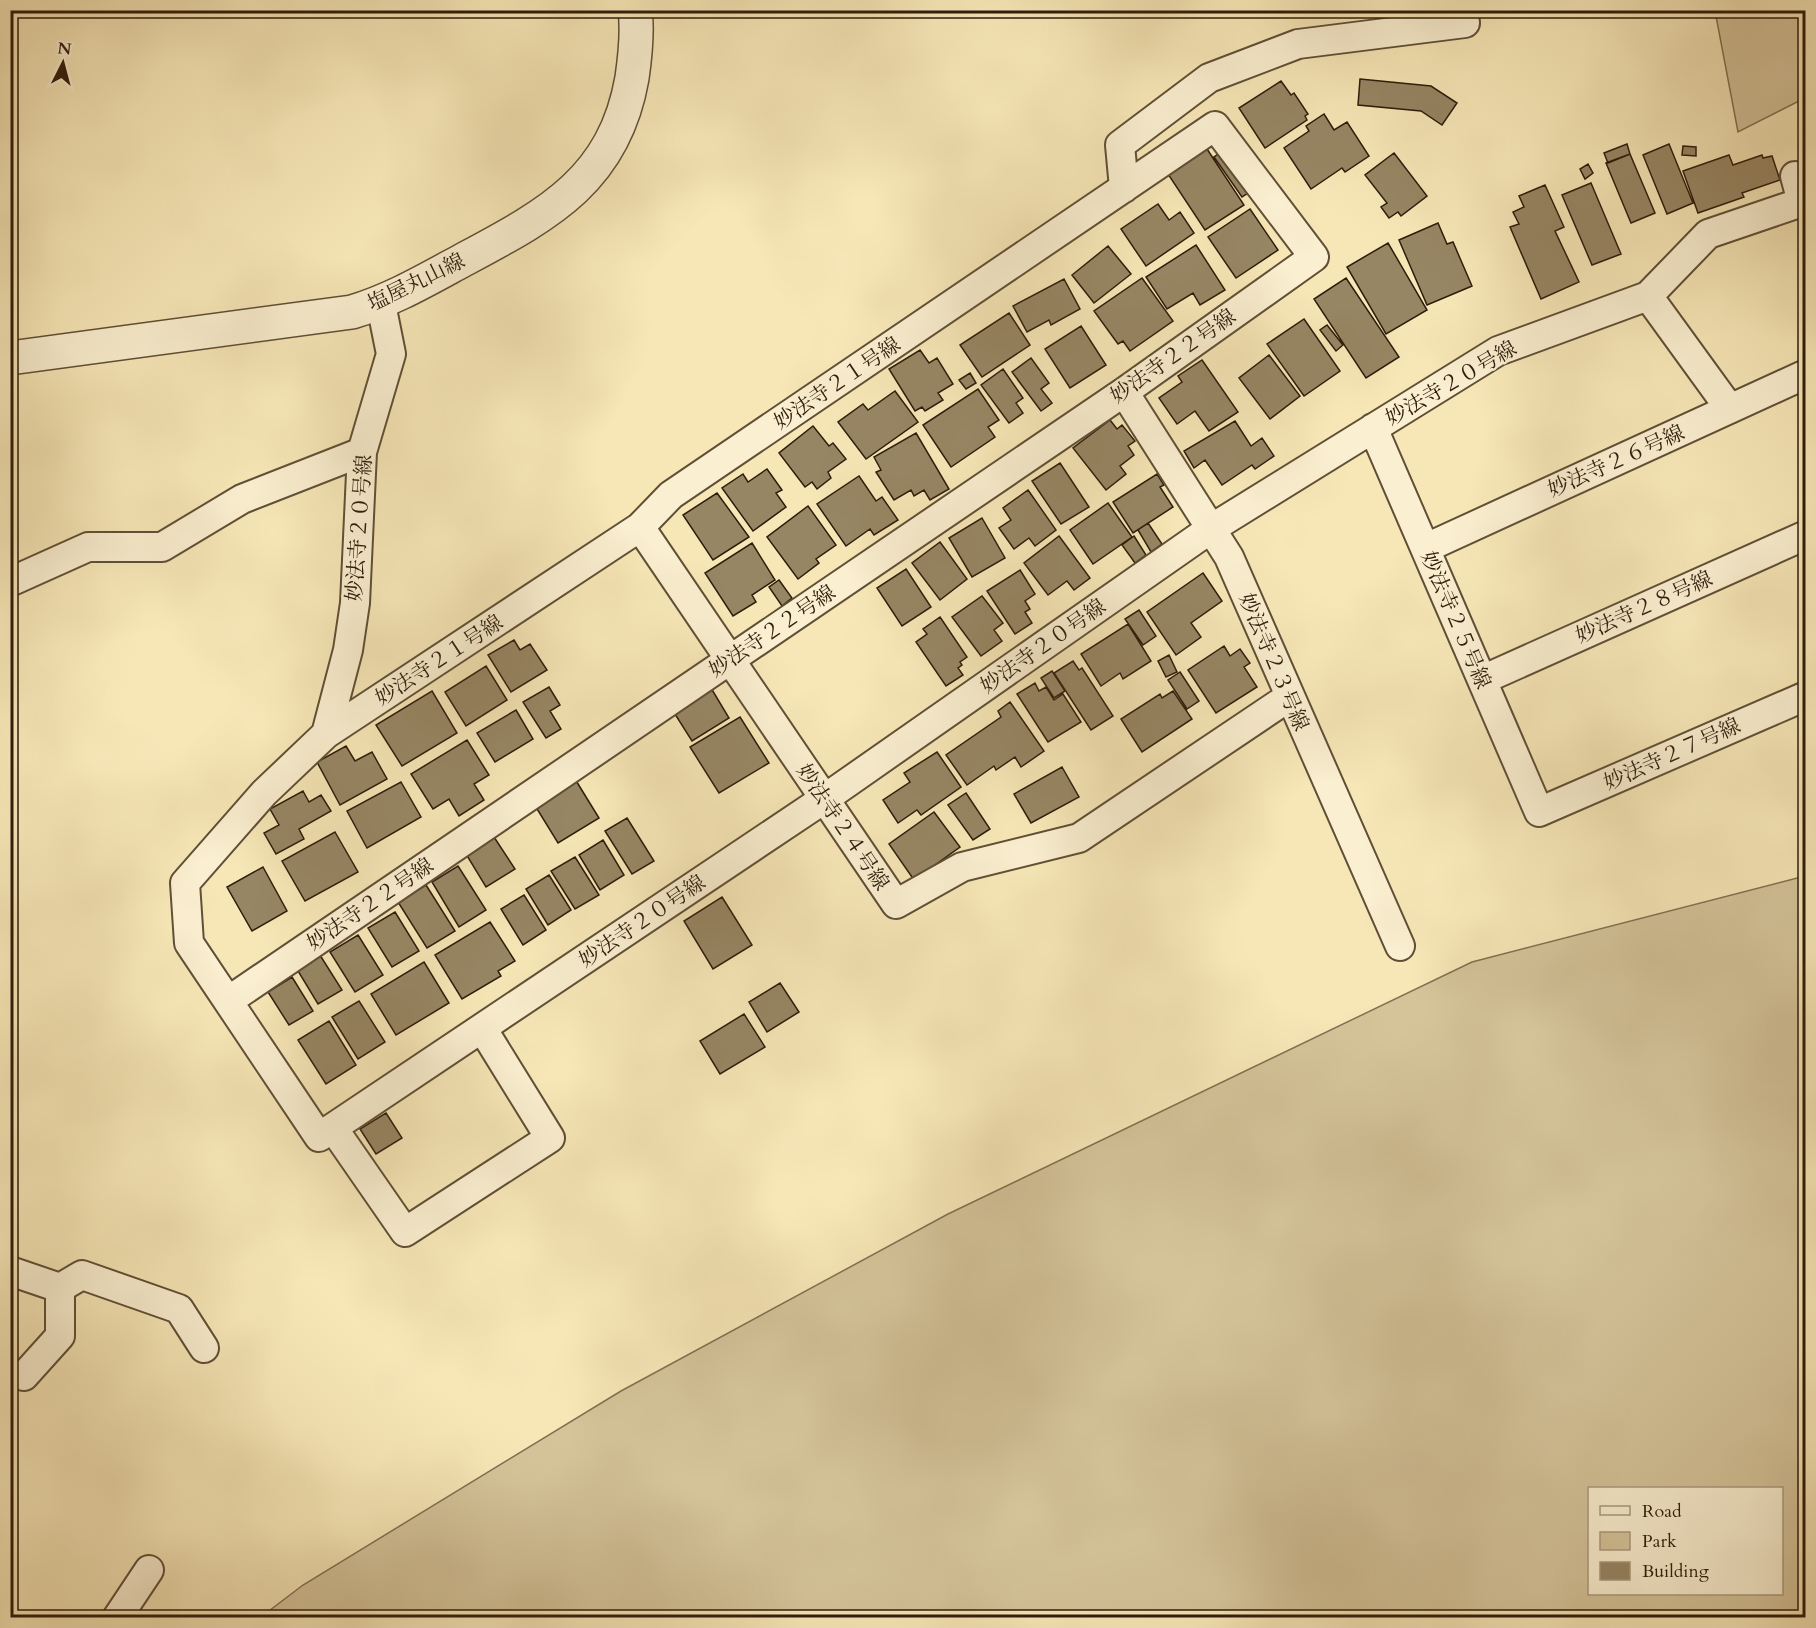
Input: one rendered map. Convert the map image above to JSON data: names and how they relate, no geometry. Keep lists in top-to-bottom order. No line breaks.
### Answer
{"streets":{"street":["塩屋丸山線","妙法寺２２号線","妙法寺２１号線","妙法寺２０号線","妙法寺２６号線","妙法寺２８号線","妙法寺２５号線","妙法寺２３号線","妙法寺２７号線","妙法寺２４号線"]},"crossings":[["塩屋丸山線","妙法寺２０号線"],["妙法寺２２号線","妙法寺２１号線"],["妙法寺２２号線","妙法寺２３号線"],["妙法寺２２号線","妙法寺２４号線"],["妙法寺２１号線","妙法寺２０号線"],["妙法寺２１号線","妙法寺２４号線"],["妙法寺２０号線","妙法寺２５号線"],["妙法寺２０号線","妙法寺２３号線"],["妙法寺２０号線","妙法寺２４号線"],["妙法寺２６号線","妙法寺２５号線"],["妙法寺２８号線","妙法寺２５号線"],["妙法寺２５号線","妙法寺２７号線"],["妙法寺２３号線","妙法寺２４号線"]],"legend":["Road","Park","Building"],"north":"top"}
